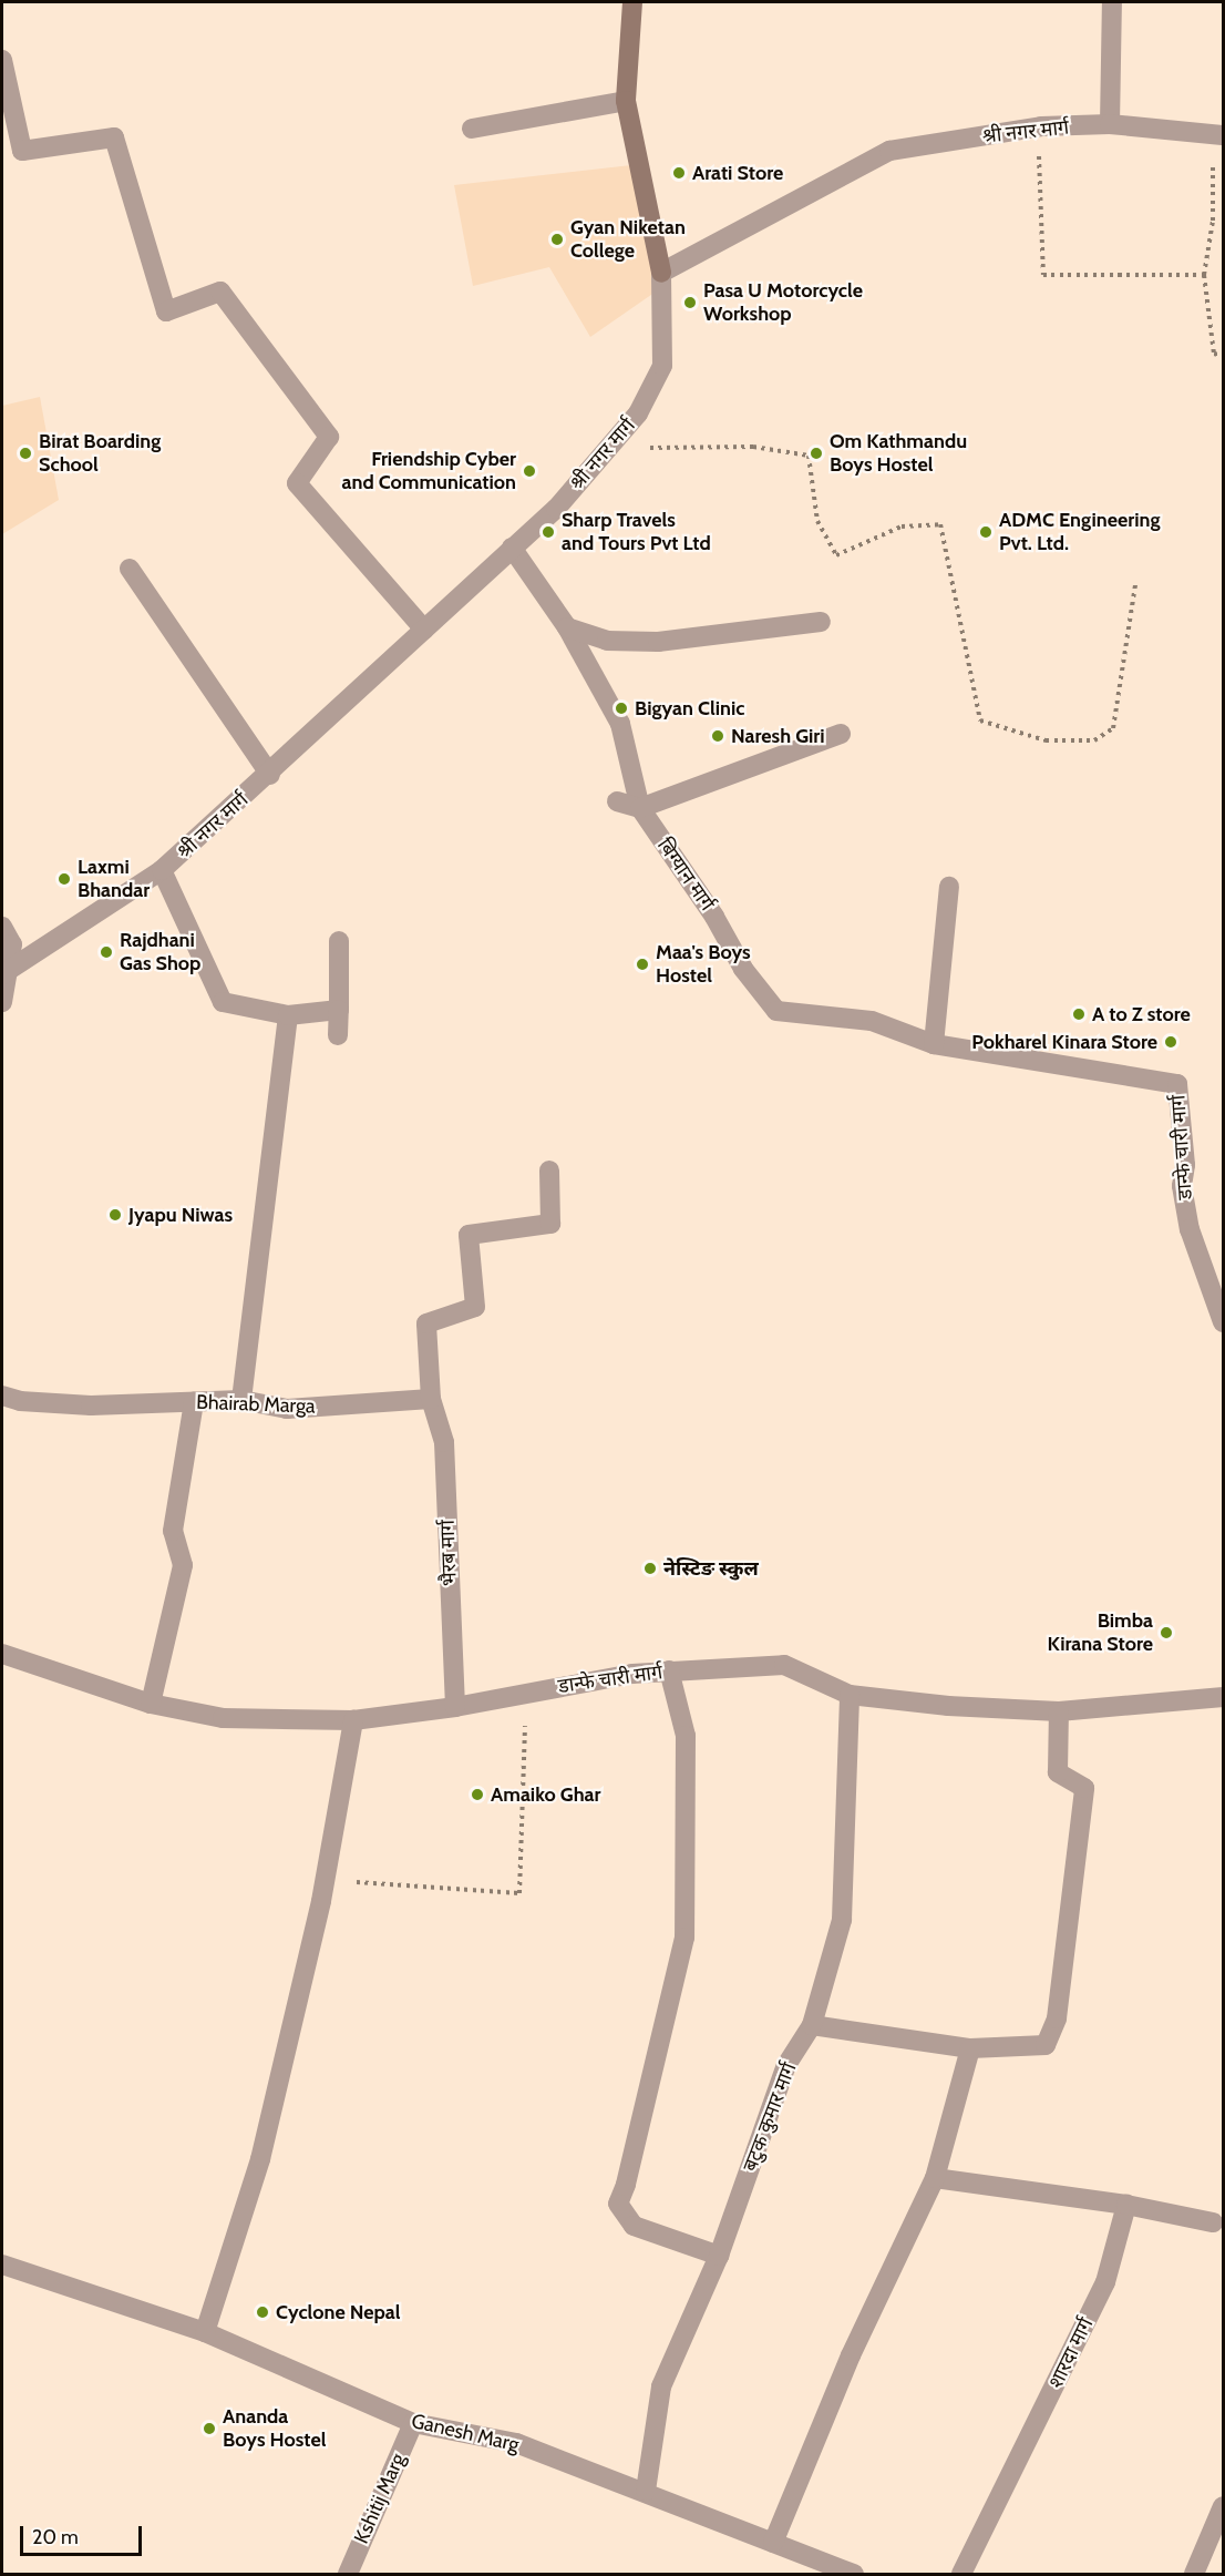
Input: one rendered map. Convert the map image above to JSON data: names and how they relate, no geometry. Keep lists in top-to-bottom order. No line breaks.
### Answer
{"streets":{"street":["श्री नगर मार्ग","बिग्यान मार्ग","डान्फे चारी मार्ग","Bhairab Marga","भैरब मार्ग","बटुक कुमार मार्ग","शारदा मार्ग","Ganesh Marg","Kshitij Marg"]},"crossings":[["श्री नगर मार्ग","बिग्यान मार्ग"],["बिग्यान मार्ग","डान्फे चारी मार्ग"],["डान्फे चारी मार्ग","भैरब मार्ग"],["डान्फे चारी मार्ग","बटुक कुमार मार्ग"],["Bhairab Marga","भैरब मार्ग"],["बटुक कुमार मार्ग","Ganesh Marg"],["Ganesh Marg","Kshitij Marg"]],"places":["Arati Store","Gyan Niketan College","Pasa U Motorcycle Workshop","Birat Boarding School","Om Kathmandu Boys Hostel","Friendship Cyber and Communication","Sharp Travels and Tours Pvt Ltd","ADMC Engineering Pvt. Ltd.","Bigyan Clinic","Naresh Giri","Laxmi Bhandar","Rajdhani Gas Shop","Maa's Boys Hostel","A to Z store","Pokharel Kinara Store","Jyapu Niwas","नेस्टिङ स्कुल","Bimba Kirana Store","Amaiko Ghar","Cyclone Nepal","Ananda Boys Hostel"],"scale_bar":"20 m"}
